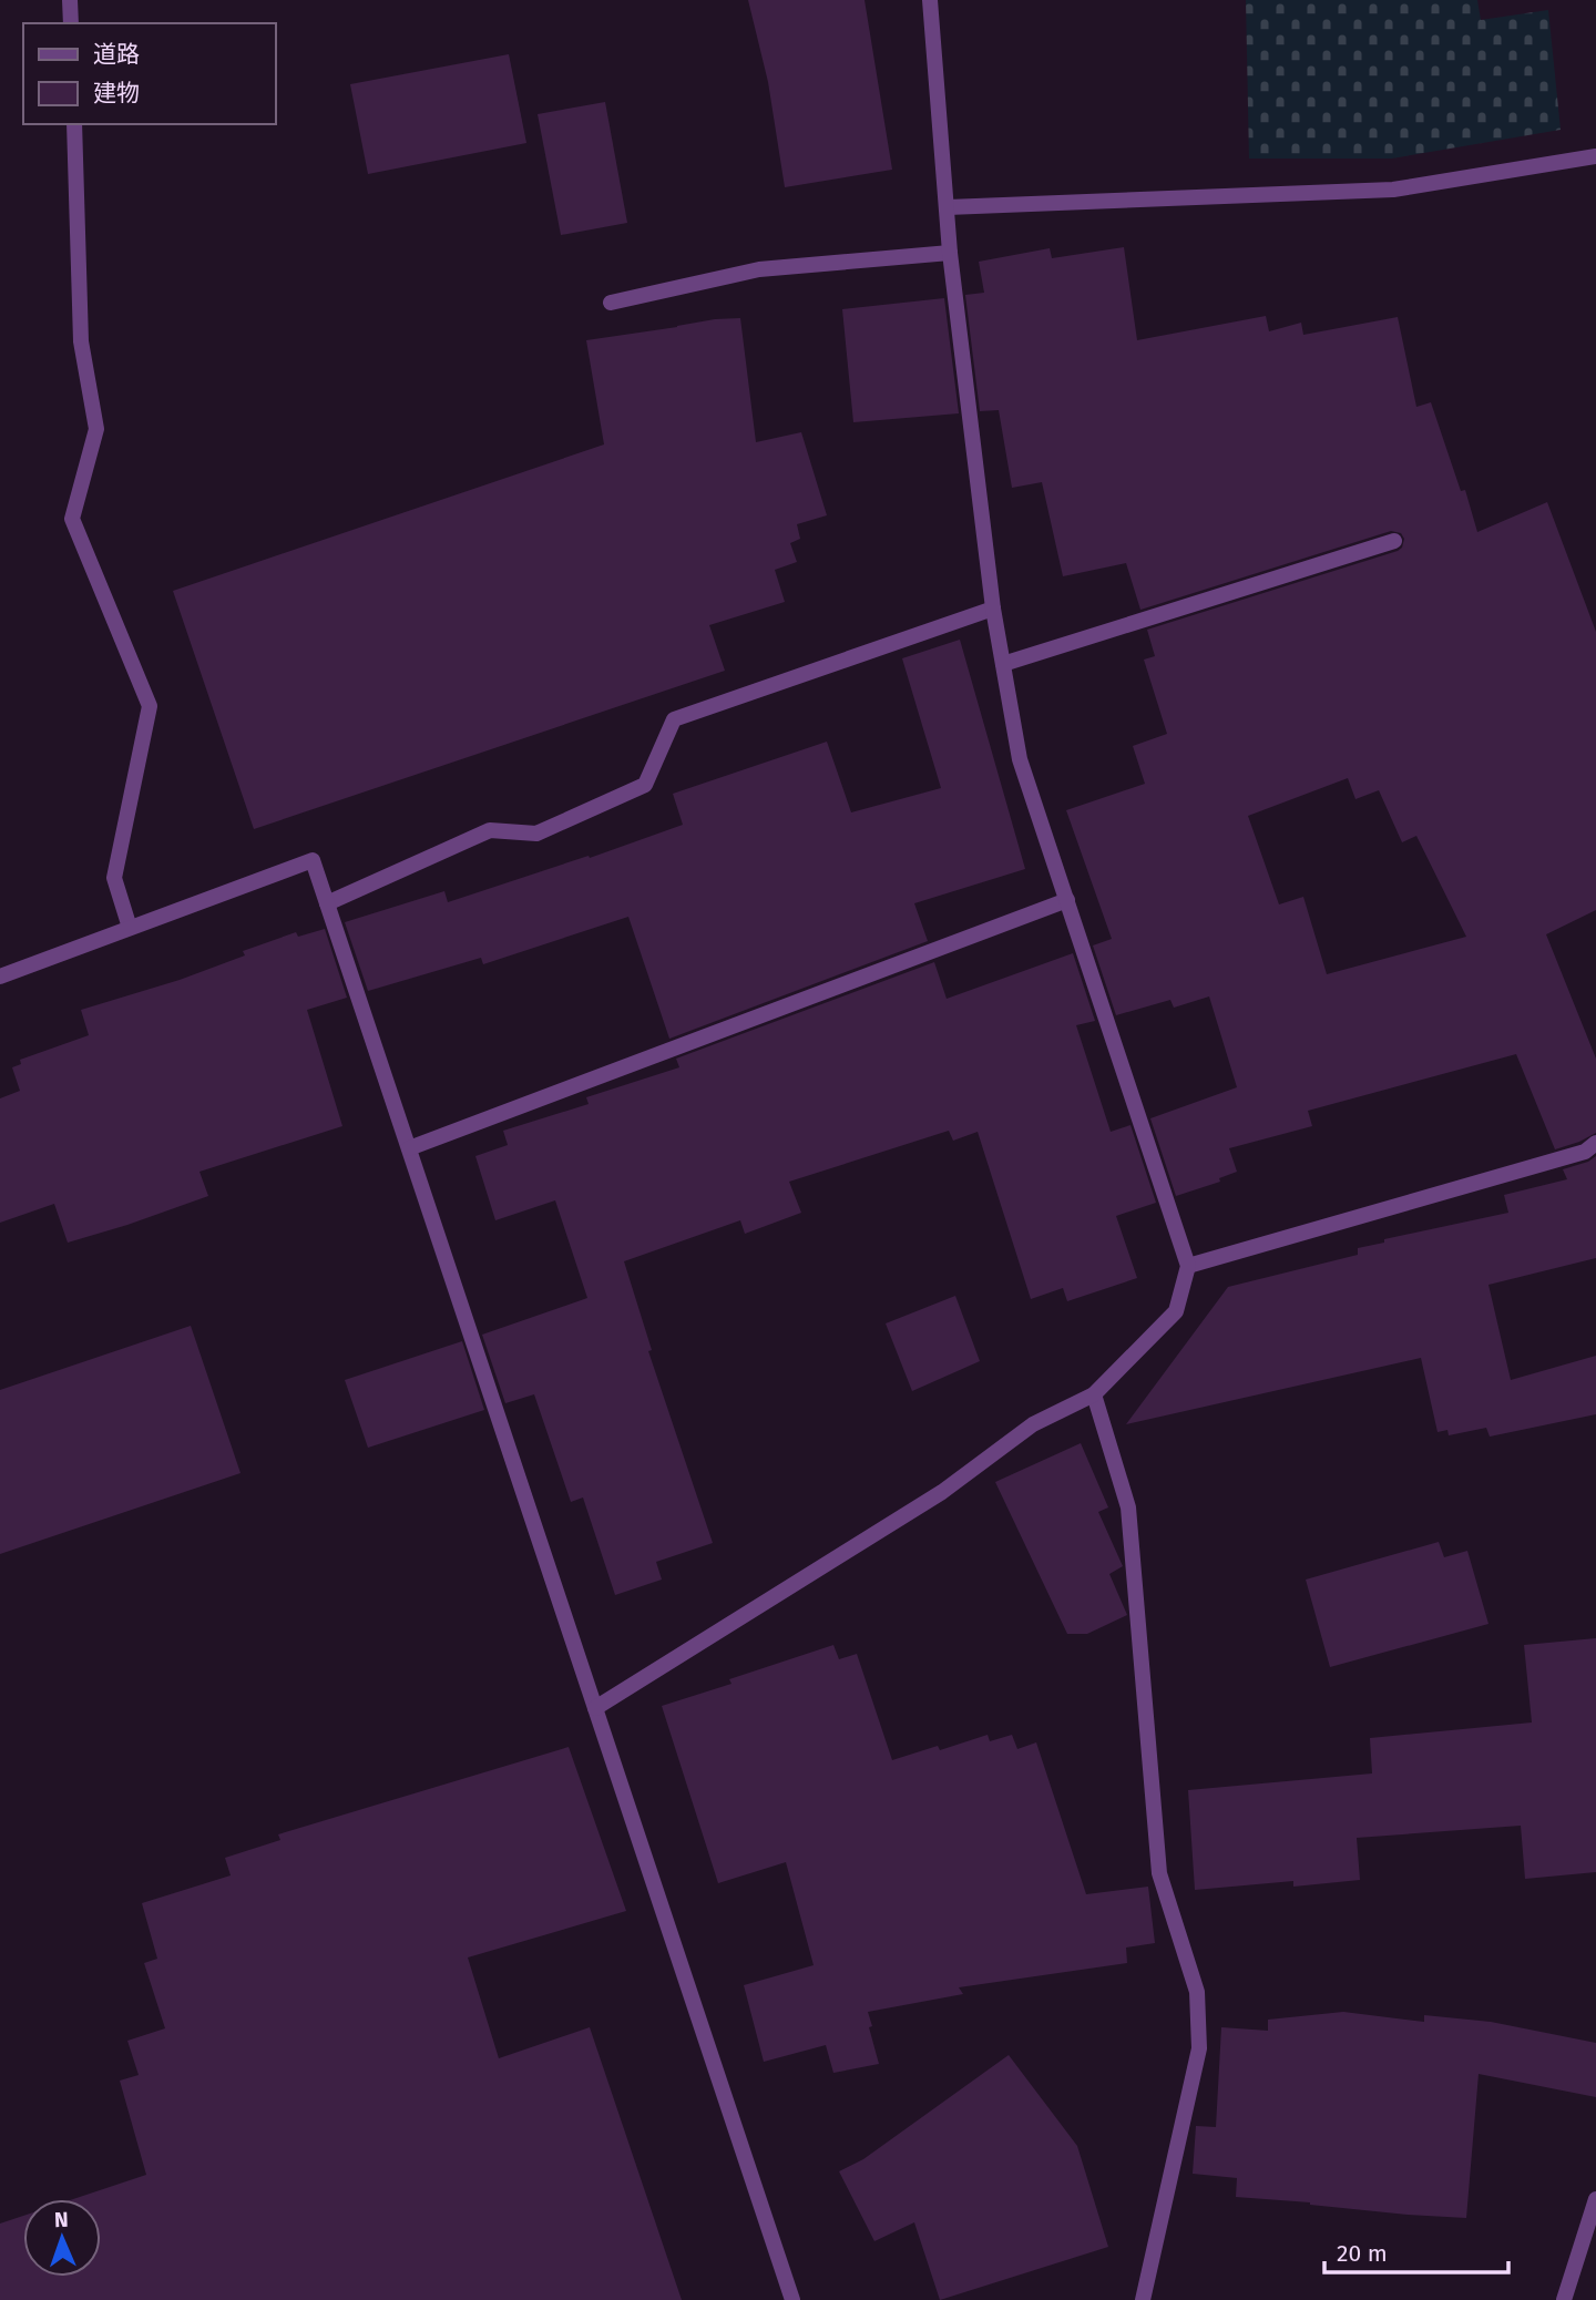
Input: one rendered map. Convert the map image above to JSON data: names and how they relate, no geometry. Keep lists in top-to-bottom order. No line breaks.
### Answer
{"legend":["道路","建物"],"scale_bar":"20 m","north":"top"}
